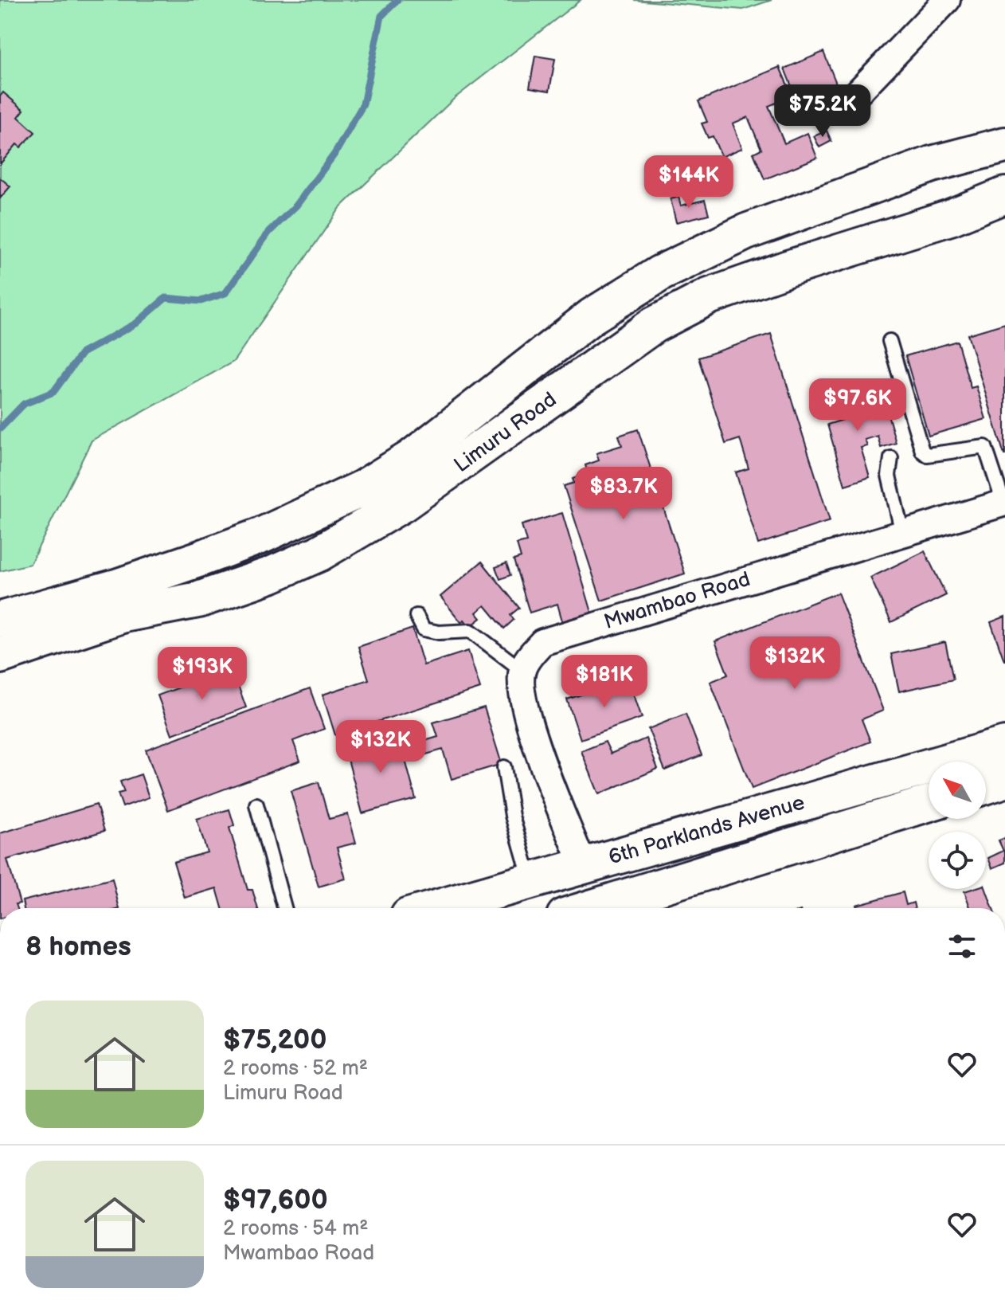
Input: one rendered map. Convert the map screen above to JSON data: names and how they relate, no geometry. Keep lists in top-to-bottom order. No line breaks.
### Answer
{"streets":{"main road":["Limuru Road","6th Parklands Avenue"],"street":["Mwambao Road"]},"north":"top left","page":{"price":["$75.2K","$144K","$97.6K","$83.7K","$132K","$193K","$181K","$132K"],"heading":"8 homes","list":[{"name":"$75,200","note":"2 rooms · 52 m² · Limuru Road"},{"name":"$97,600","note":"2 rooms · 54 m² · Mwambao Road"}]}}
